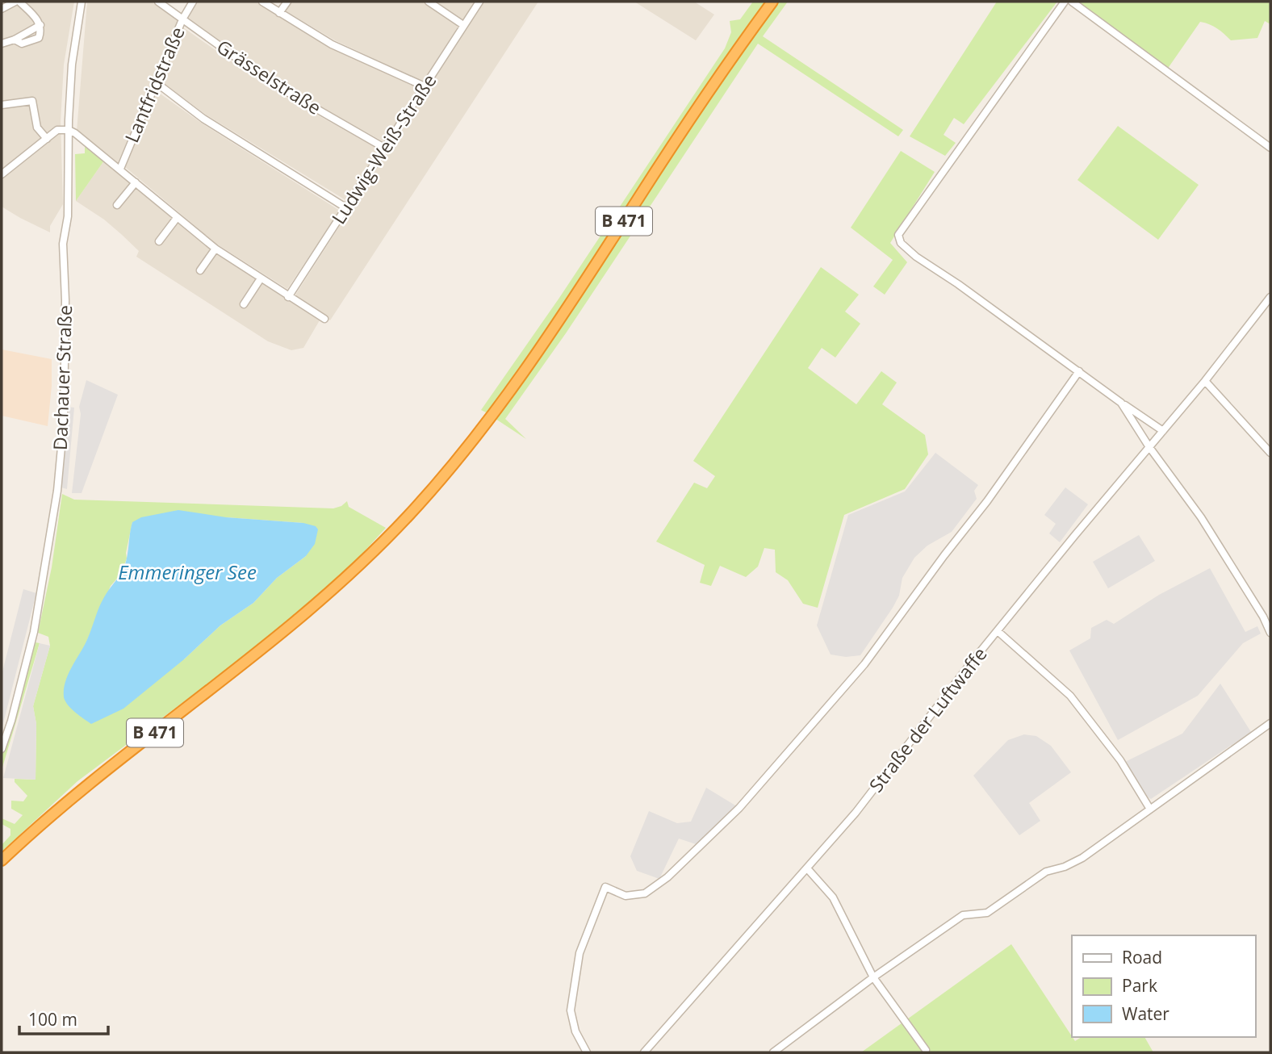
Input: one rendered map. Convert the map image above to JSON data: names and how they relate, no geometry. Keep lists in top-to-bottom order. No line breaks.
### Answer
{"streets":{"highway":["B 471"],"street":["Grässelstraße","Lantfridstraße","Ludwig-Weiß-Straße","Dachauer Straße","Straße der Luftwaffe"]},"crossings":[["Grässelstraße","Lantfridstraße"],["Grässelstraße","Ludwig-Weiß-Straße"]],"water":["Emmeringer See"],"legend":["Road","Park","Water"],"scale_bar":"100 m"}
